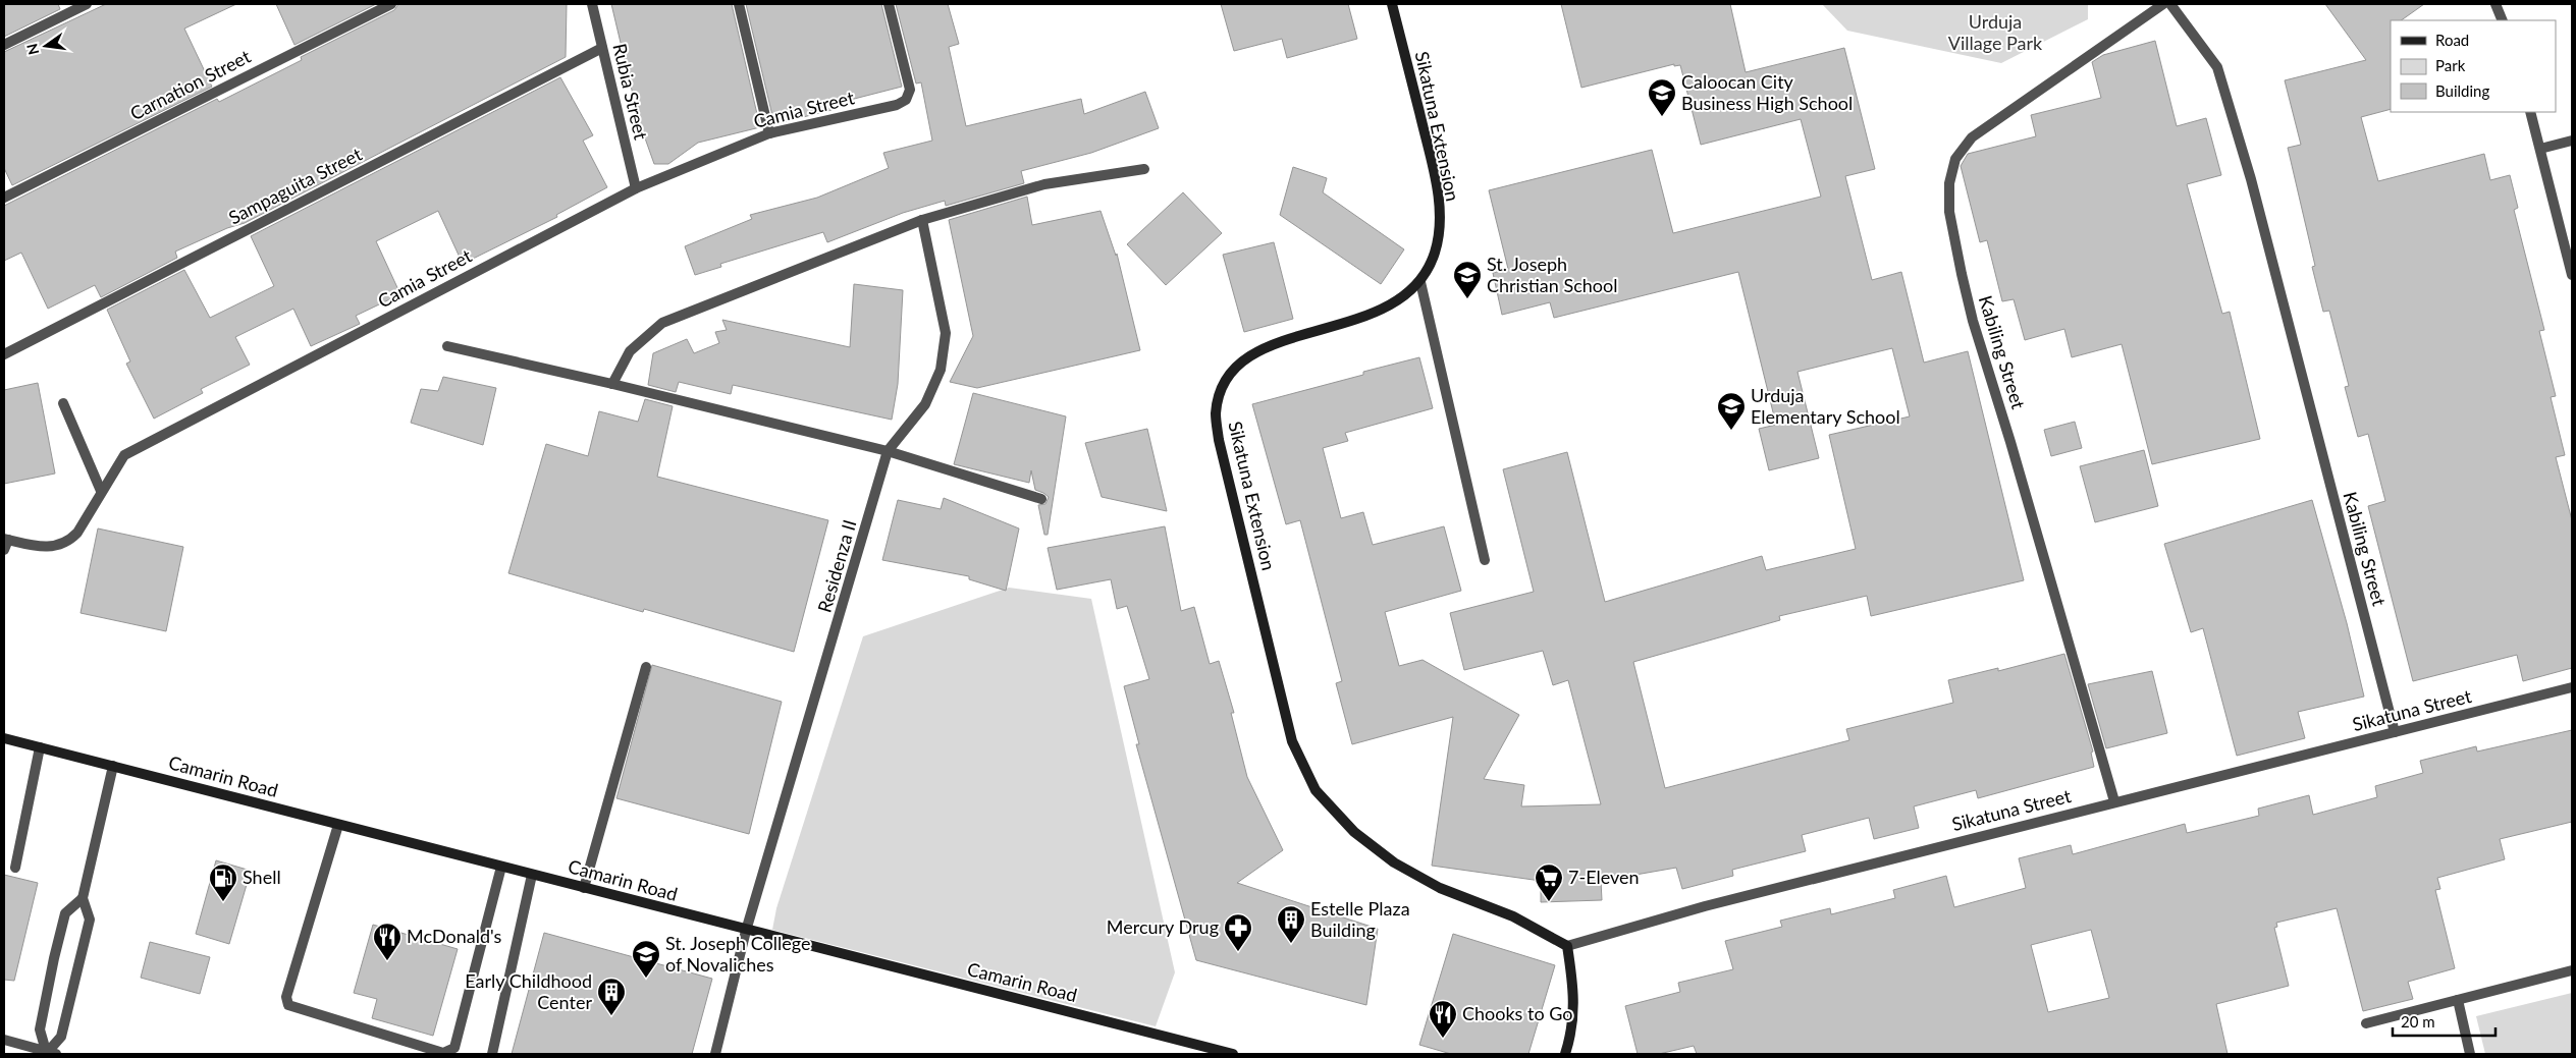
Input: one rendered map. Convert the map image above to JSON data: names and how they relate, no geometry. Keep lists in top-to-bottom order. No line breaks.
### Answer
{"streets":{"street":["Carnation Street","Rubia Street","Camia Street","Sikatuna Extension","Sampaguita Street","Kabiling Street","Residenza II","Sikatuna Street","Camarin Road"]},"crossings":[["Rubia Street","Camia Street"],["Rubia Street","Sampaguita Street"],["Sikatuna Extension","Sikatuna Street"],["Kabiling Street","Sikatuna Street"],["Residenza II","Camarin Road"]],"parks":["Urduja Village Park"],"places":{"school or university":["Caloocan City Business High School","St. Joseph Christian School","Urduja Elementary School","St. Joseph College of Novaliches"],"fuel station":["Shell"],"supermarket":["7-Eleven"],"building":["Estelle Plaza Building","Early Childhood Center"],"pharmacy":["Mercury Drug"],"restaurant":["McDonald's","Chooks to Go"]},"legend":["Road","Park","Building"],"scale_bar":"20 m","north":"left"}
